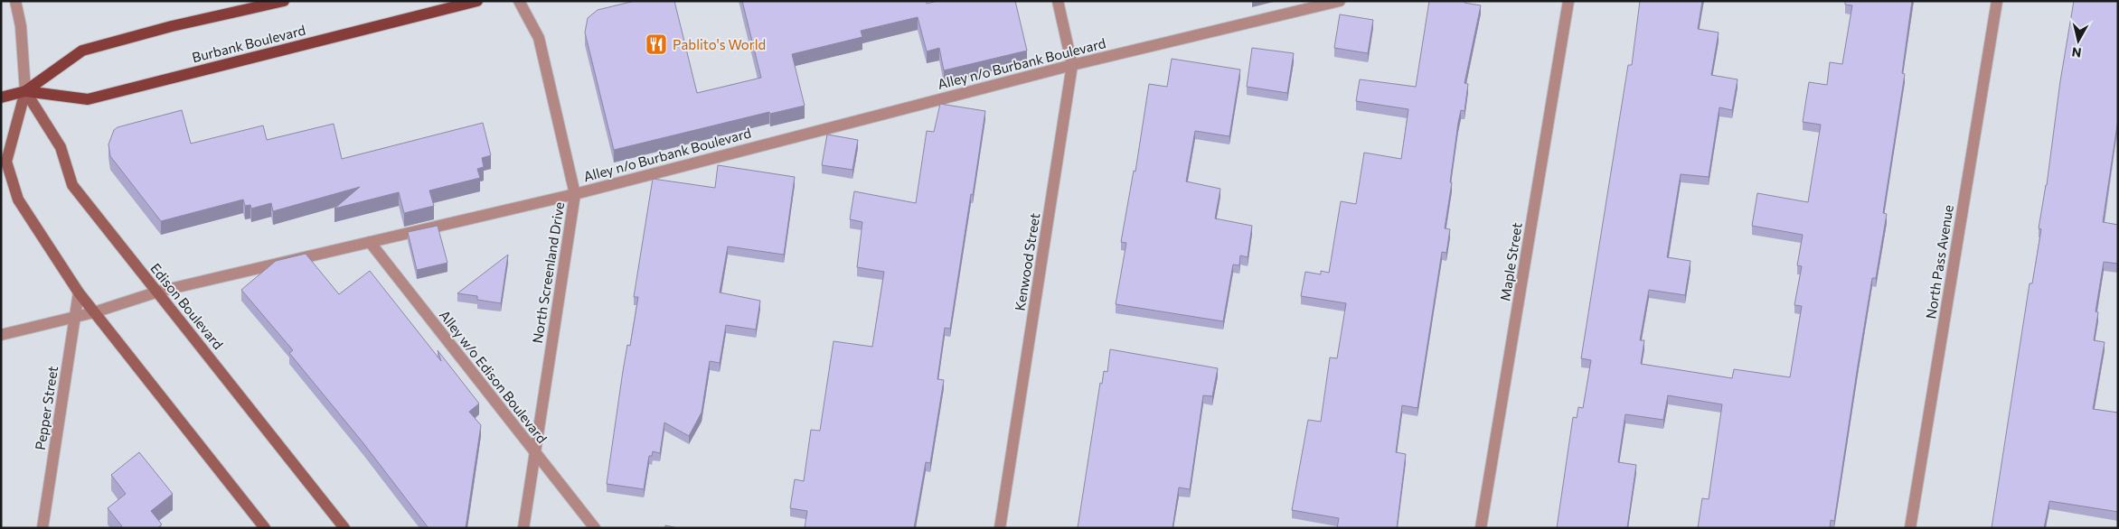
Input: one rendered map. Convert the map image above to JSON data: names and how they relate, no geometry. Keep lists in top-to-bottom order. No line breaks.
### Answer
{"streets":{"main road":["Burbank Boulevard","Edison Boulevard"],"street":["Alley n/o Burbank Boulevard","Kenwood Street","Maple Street","North Pass Avenue","North Screenland Drive","Alley w/o Edison Boulevard","Pepper Street"]},"crossings":[["Burbank Boulevard","Edison Boulevard"],["Alley n/o Burbank Boulevard","Kenwood Street"],["Alley n/o Burbank Boulevard","North Screenland Drive"],["Alley n/o Burbank Boulevard","Edison Boulevard"],["Alley n/o Burbank Boulevard","Alley w/o Edison Boulevard"],["Alley n/o Burbank Boulevard","Pepper Street"],["North Screenland Drive","Alley w/o Edison Boulevard"],["Edison Boulevard","Pepper Street"]],"places":{"restaurant":["Pablito's World"]},"north":"bottom"}
